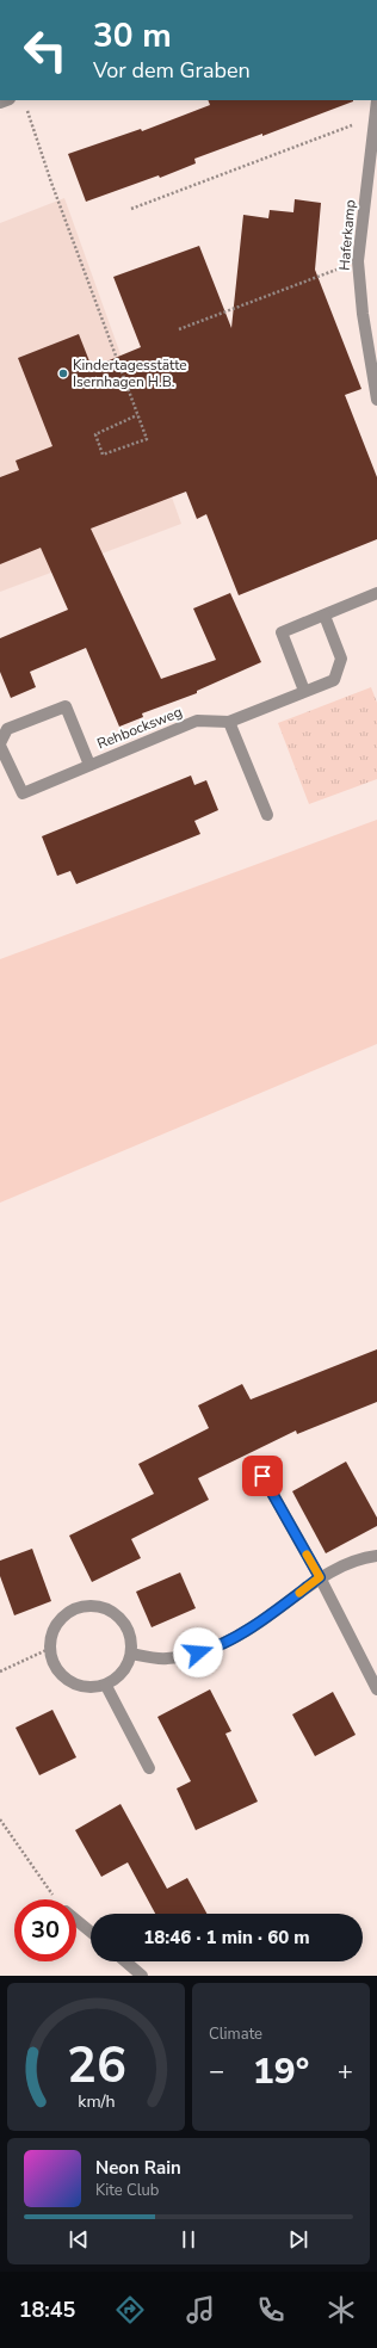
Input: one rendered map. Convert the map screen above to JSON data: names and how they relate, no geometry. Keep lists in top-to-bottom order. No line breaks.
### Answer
{"streets":{"street":["Haferkamp","Rehbocksweg"]},"places":["Kindertagesstätte Isernhagen H.B."],"page":{"turn":["30 m","Vor dem Graben"],"limit":"30","trip":"18:46 · 1 min · 60 m","tile":"Climate","heat":["−","19°","+"],"song":["Neon Rain","Kite Club"],"tabs":"18:45","gauge":["26","km/h"]}}
